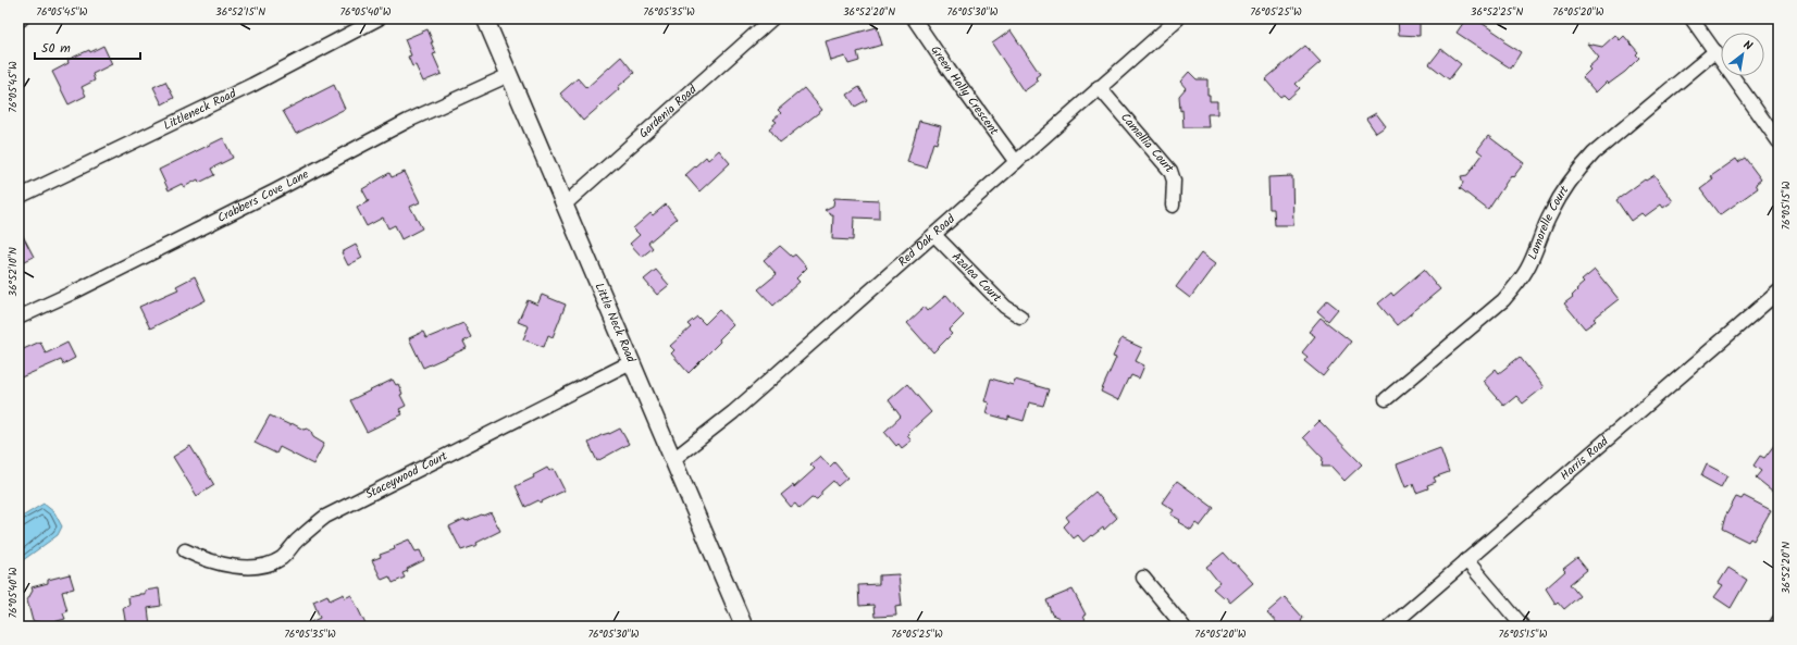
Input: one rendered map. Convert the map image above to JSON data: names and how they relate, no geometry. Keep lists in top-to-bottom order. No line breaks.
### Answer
{"streets":{"street":["Green Holly Crescent","Littleneck Road","Gardenia Road","Camellia Court","Crabbers Cove Lane","Lamorelle Court","Red Oak Road","Azalea Court","Little Neck Road","Harris Road","Staceywood Court"]},"crossings":[["Green Holly Crescent","Red Oak Road"],["Gardenia Road","Little Neck Road"],["Camellia Court","Red Oak Road"],["Crabbers Cove Lane","Little Neck Road"],["Red Oak Road","Azalea Court"],["Red Oak Road","Little Neck Road"],["Little Neck Road","Staceywood Court"]],"scale_bar":"50 m","north":"top right","coordinates":["76°05'45\"W","36°52'15\"N","76°05'40\"W","76°05'35\"W","36°52'20\"N","76°05'30\"W","76°05'25\"W","36°52'25\"N","76°05'20\"W","76°05'15\"W","36°52'10\"N"]}
